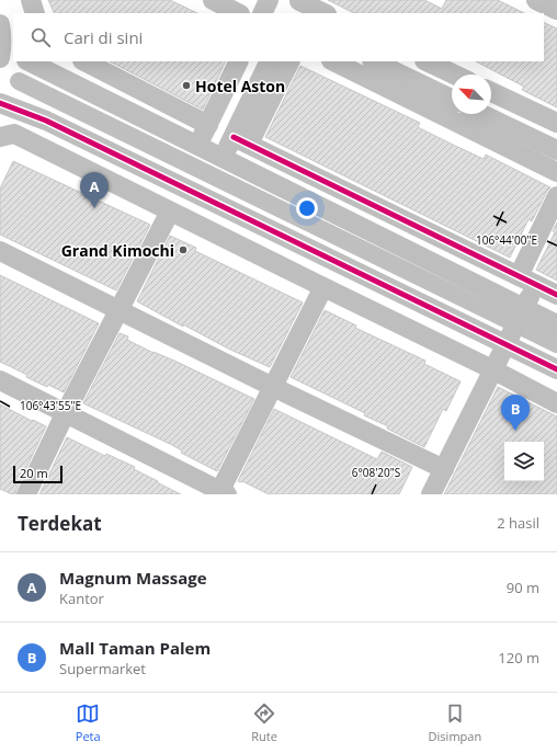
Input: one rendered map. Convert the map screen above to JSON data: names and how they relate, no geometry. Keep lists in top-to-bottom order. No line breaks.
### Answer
{"places":["Hotel Aston","Grand Kimochi"],"scale_bar":"20 m","north":"top left","page":{"search":"Cari di sini","pins":["A","B"],"scale":"20 m","heading":["Terdekat","2 hasil"],"list":[{"mark":"A","name":"Magnum Massage","note":"Kantor","value":"90 m"},{"mark":"B","name":"Mall Taman Palem","note":"Supermarket","value":"120 m"}],"nav":["Peta","Rute","Disimpan"]},"coordinates":["106°44'00\"E","106°43'55\"E","6°08'20\"S"]}
